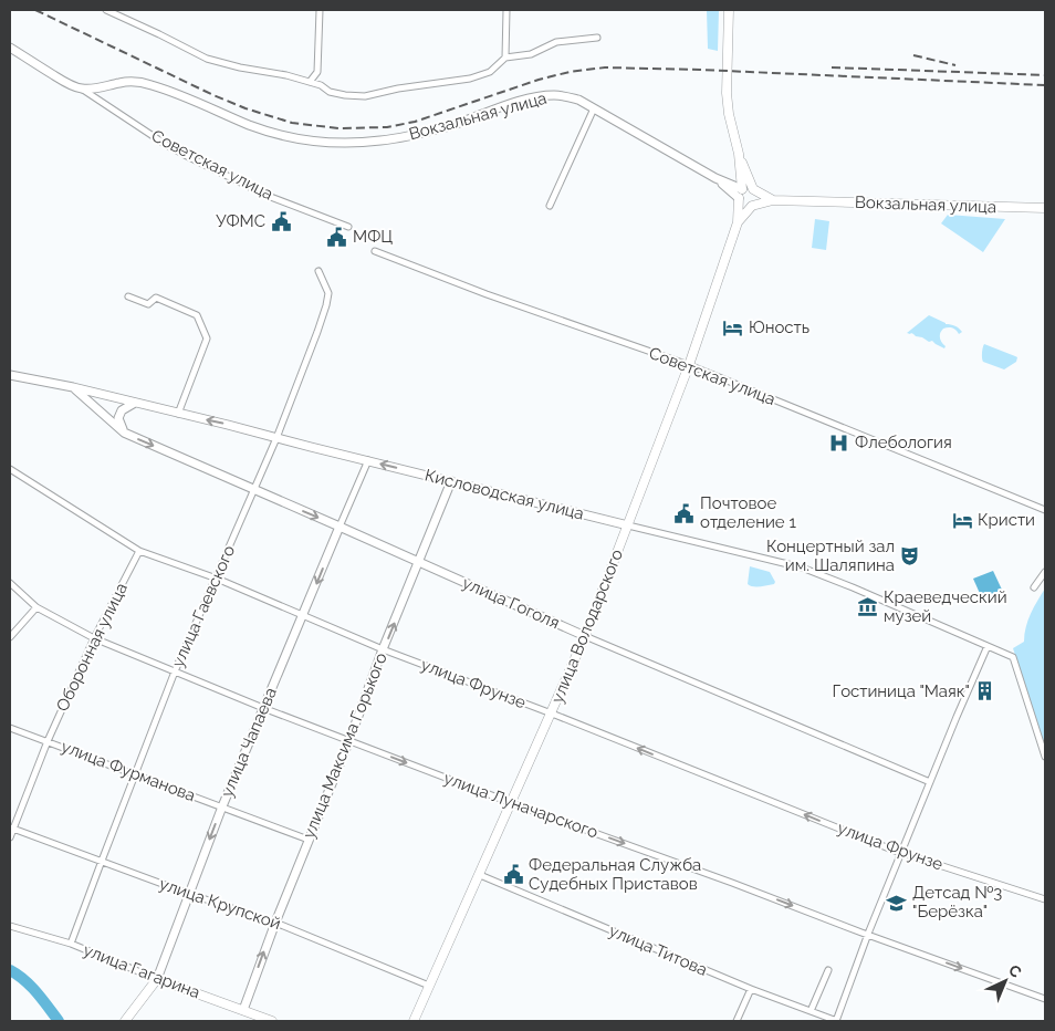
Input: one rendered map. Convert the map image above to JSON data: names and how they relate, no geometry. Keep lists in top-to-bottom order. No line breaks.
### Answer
{"streets":{"main road":["Вокзальная улица","улица Володарского","улица Чапаева","улица Гагарина"],"street":["Советская улица","Кисловодская улица","улица Гоголя","улица Гаевского","Оборонная улица","улица Фрунзе","улица Максима Горького","улица Фурманова","улица Луначарского","улица Крупской","улица Титова"]},"crossings":[["Вокзальная улица","Советская улица"],["Советская улица","улица Володарского"],["Кисловодская улица","улица Гоголя"],["Кисловодская улица","улица Гаевского"],["Кисловодская улица","улица Володарского"],["Кисловодская улица","улица Чапаева"],["Кисловодская улица","улица Максима Горького"],["улица Гоголя","улица Гаевского"],["улица Гоголя","улица Володарского"],["улица Гоголя","улица Чапаева"],["улица Гоголя","улица Максима Горького"],["улица Гаевского","улица Фрунзе"],["улица Гаевского","улица Фурманова"],["улица Гаевского","улица Луначарского"],["улица Гаевского","улица Крупской"],["улица Гаевского","улица Гагарина"],["улица Володарского","улица Фрунзе"],["улица Володарского","улица Луначарского"],["улица Володарского","улица Крупской"],["улица Володарского","улица Титова"],["Оборонная улица","улица Фрунзе"],["Оборонная улица","улица Фурманова"],["Оборонная улица","улица Луначарского"],["Оборонная улица","улица Крупской"],["улица Фрунзе","улица Чапаева"],["улица Фрунзе","улица Максима Горького"],["улица Чапаева","улица Фурманова"],["улица Чапаева","улица Луначарского"],["улица Чапаева","улица Крупской"],["улица Чапаева","улица Гагарина"],["улица Максима Горького","улица Фурманова"],["улица Максима Горького","улица Луначарского"],["улица Максима Горького","улица Крупской"],["улица Максима Горького","улица Гагарина"]],"one_way":["улица Луначарского"],"places":{"public building":["УФМС","МФЦ","Почтовое отделение 1","Федеральная Служба Судебных Приставов"],"hotel":["Юность","Кристи"],"hospital":["Флебология"],"theatre":["Концертный зал им. Шаляпина"],"museum":["Краеведческий музей"],"building":["Гостиница \"Маяк\""],"school or university":["Детсад №3 \"Берёзка\""]},"north":"top right"}
